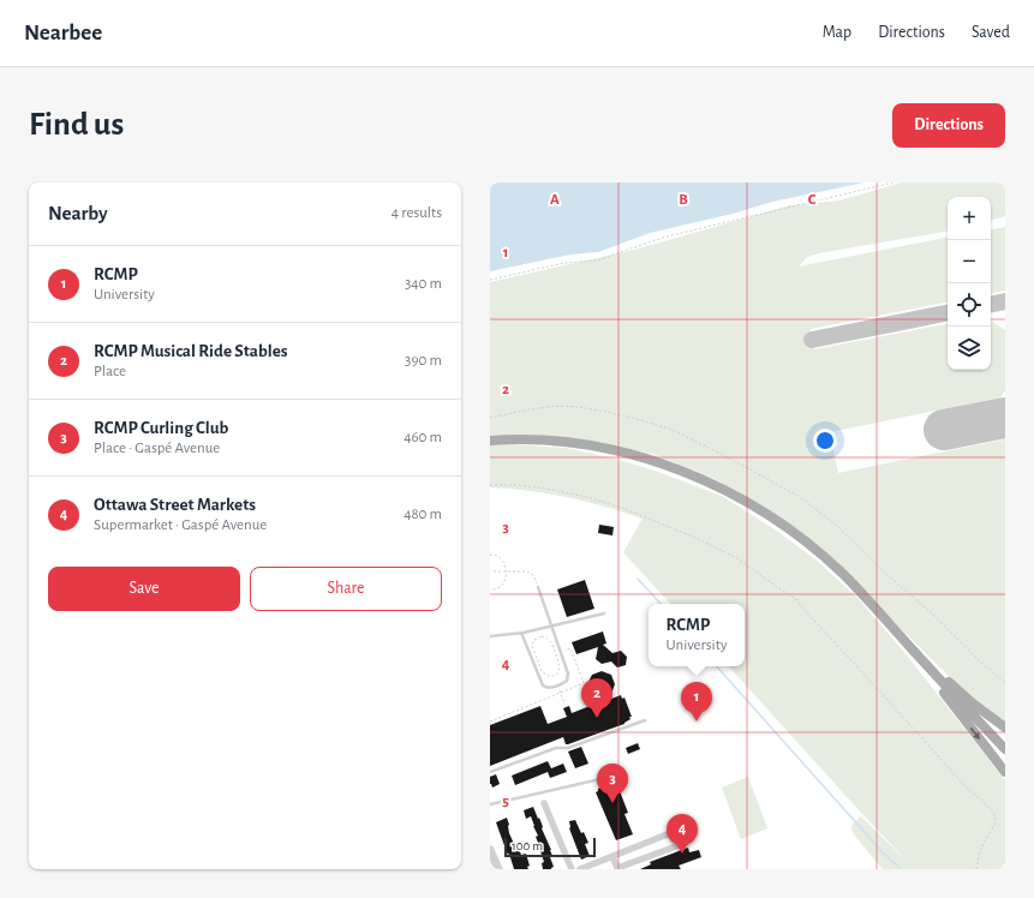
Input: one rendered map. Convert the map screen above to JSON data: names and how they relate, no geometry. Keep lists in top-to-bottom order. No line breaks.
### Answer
{"scale_bar":"100 m","page":{"header":"Nearbee","nav":["Map","Directions","Saved"],"buttons":["Directions",["Save","Share"]],"title":"Find us","heading":["Nearby","4 results"],"map_buttons":["+","−"],"list":[{"mark":"1","name":"RCMP","note":"University","value":"340 m"},{"mark":"2","name":"RCMP Musical Ride Stables","note":"Place","value":"390 m"},{"mark":"3","name":"RCMP Curling Club","note":"Place · Gaspé Avenue","value":"460 m"},{"mark":"4","name":"Ottawa Street Markets","note":"Supermarket · Gaspé Avenue","value":"480 m"}],"popup":["RCMP","University"],"pins":["2","1","3","4"],"scale":"100 m"},"grid":{"columns":["A","B","C"],"rows":["1","2","3","4","5"]}}
